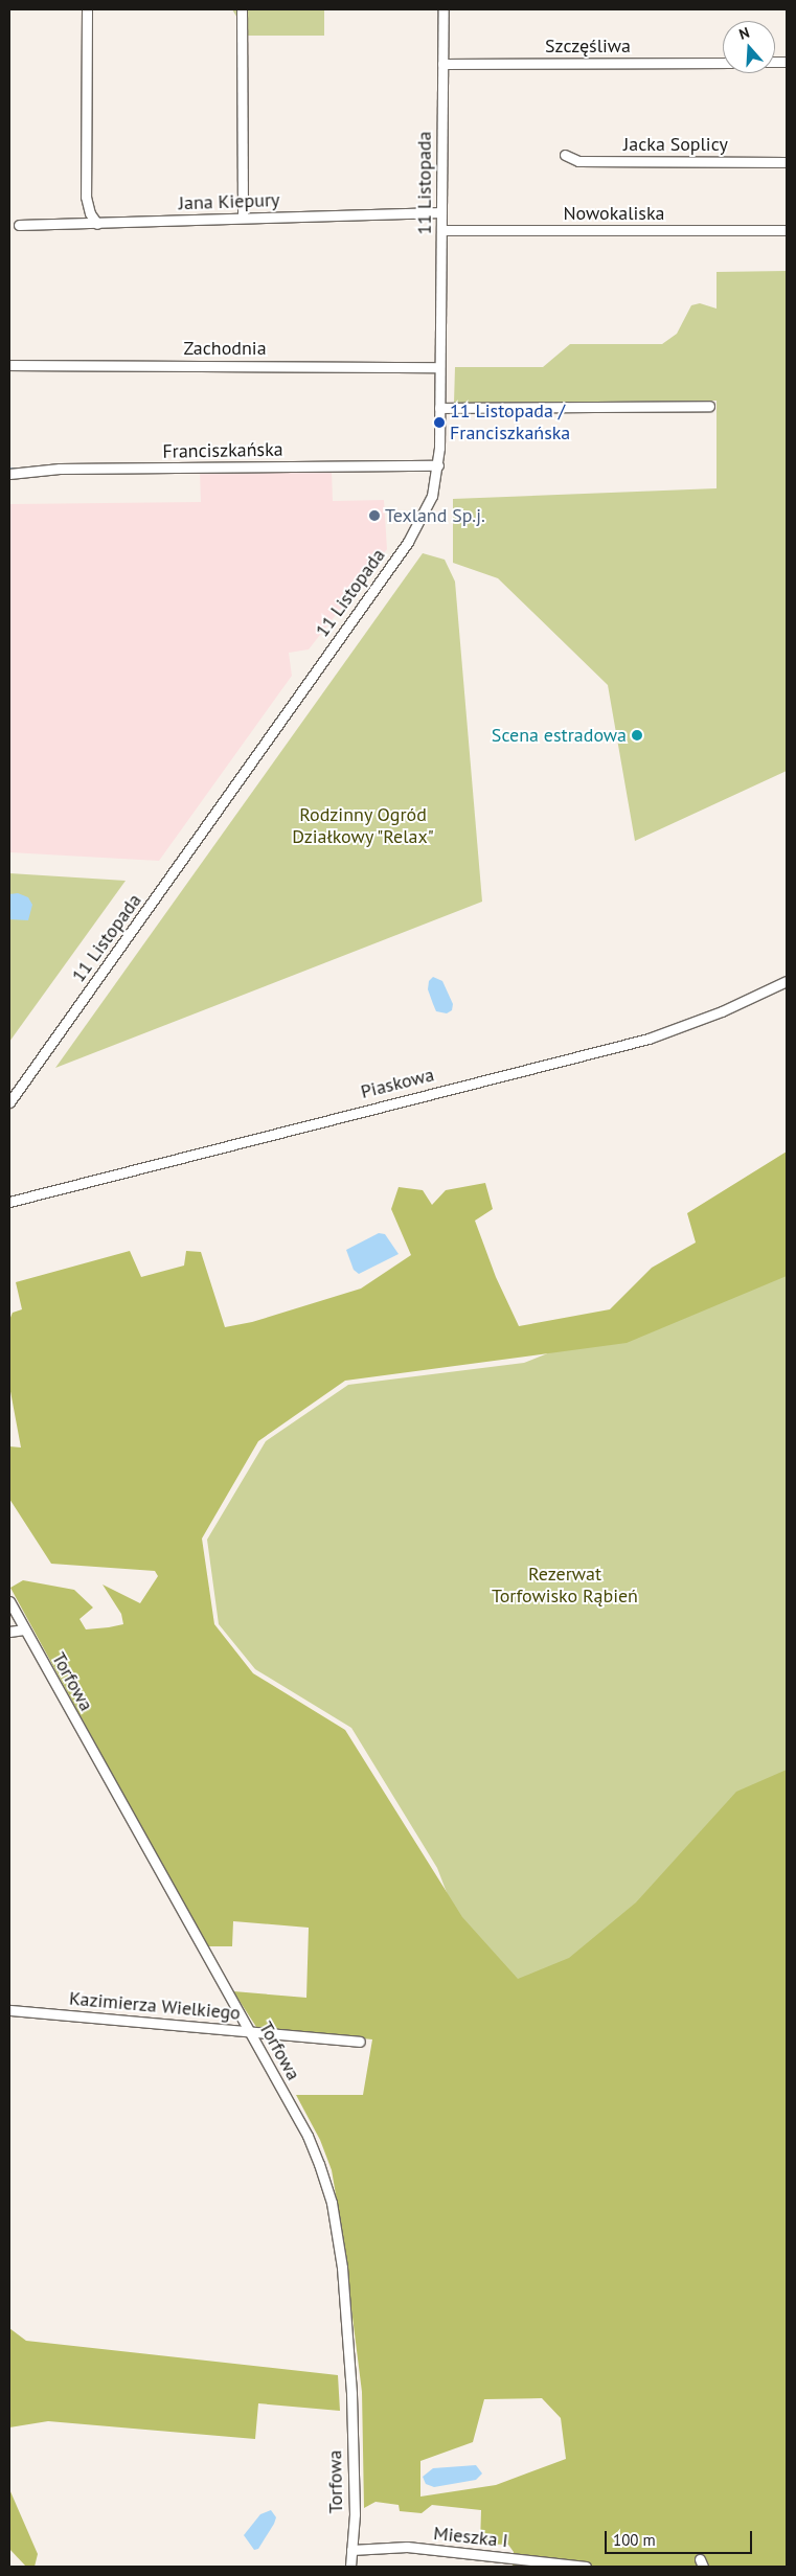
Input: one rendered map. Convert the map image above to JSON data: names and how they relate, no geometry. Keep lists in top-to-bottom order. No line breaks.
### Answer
{"streets":{"street":["Szczęśliwa","Jacka Soplicy","11 Listopada","Jana Kiepury","Nowokaliska","Zachodnia","Franciszkańska","Piaskowa","Torfowa","Kazimierza Wielkiego","Mieszka I"]},"crossings":[["Szczęśliwa","11 Listopada"],["11 Listopada","Jana Kiepury"],["11 Listopada","Nowokaliska"],["11 Listopada","Zachodnia"],["11 Listopada","Franciszkańska"],["Torfowa","Kazimierza Wielkiego"],["Torfowa","Mieszka I"]],"parks":["Rodzinny Ogród Działkowy \"Relax\"","Rezerwat Torfowisko Rąbień"],"places":["11 Listopada / Franciszkańska","Texland Sp.j.","Scena estradowa"],"scale_bar":"100 m","north":"top"}
